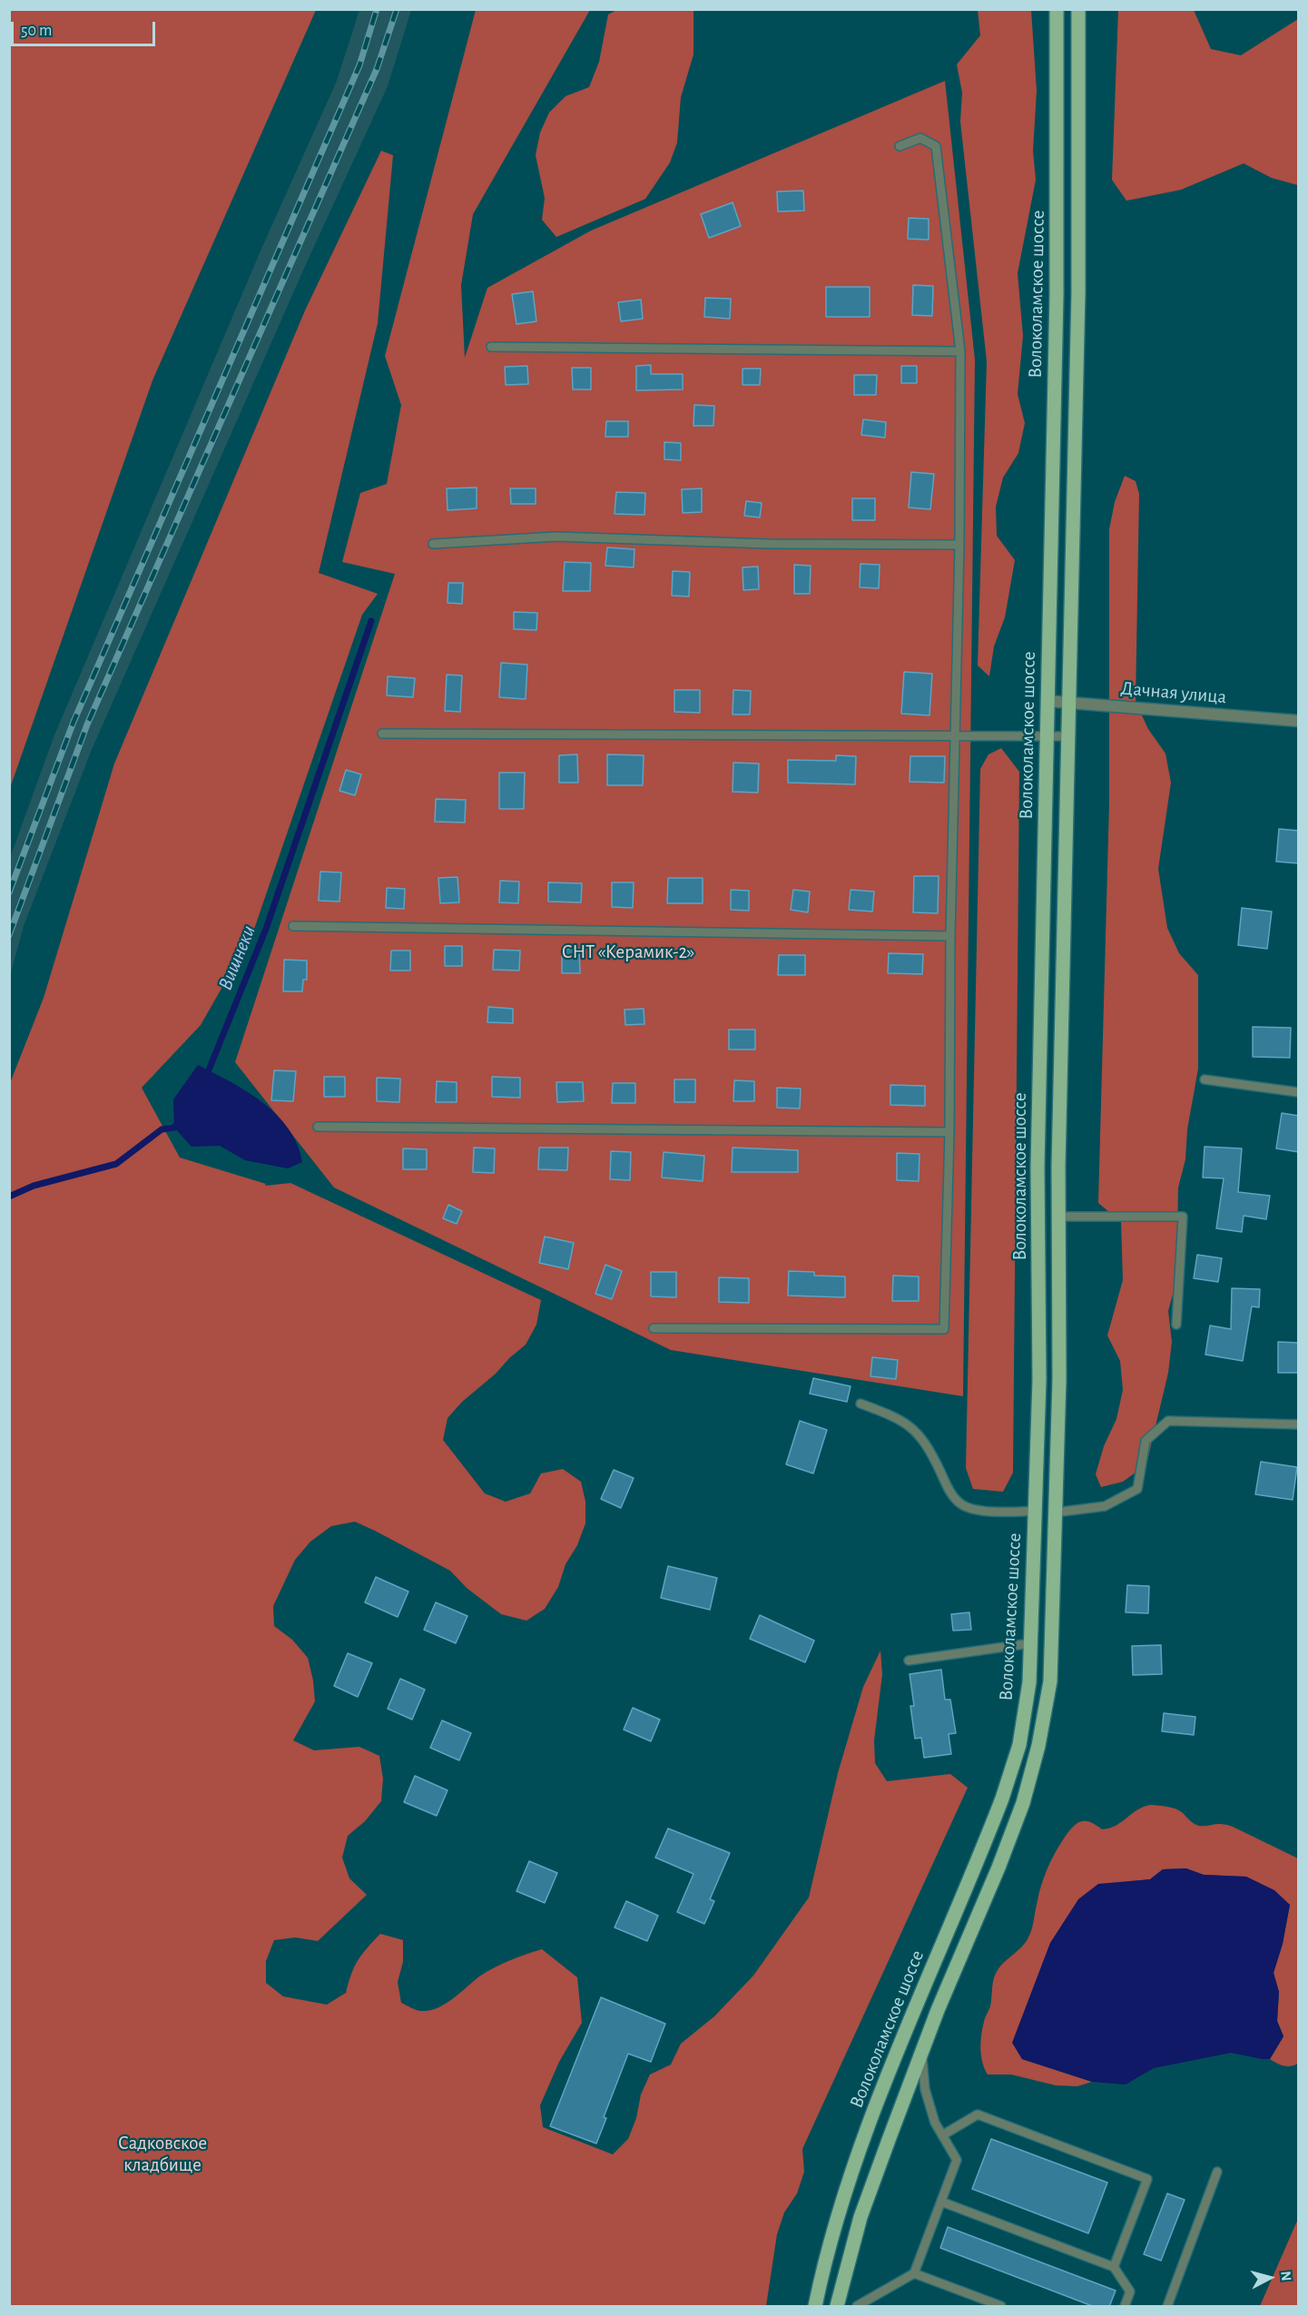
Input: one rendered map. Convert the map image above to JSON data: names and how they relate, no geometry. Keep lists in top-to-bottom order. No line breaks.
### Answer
{"streets":{"main road":["Волоколамское шоссе"],"street":["Дачная улица"]},"crossings":[["Волоколамское шоссе","Дачная улица"]],"water":["Вишнеки"],"parks":["СНТ «Керамик-2»","Садковское кладбище"],"scale_bar":"50 m","north":"right"}
